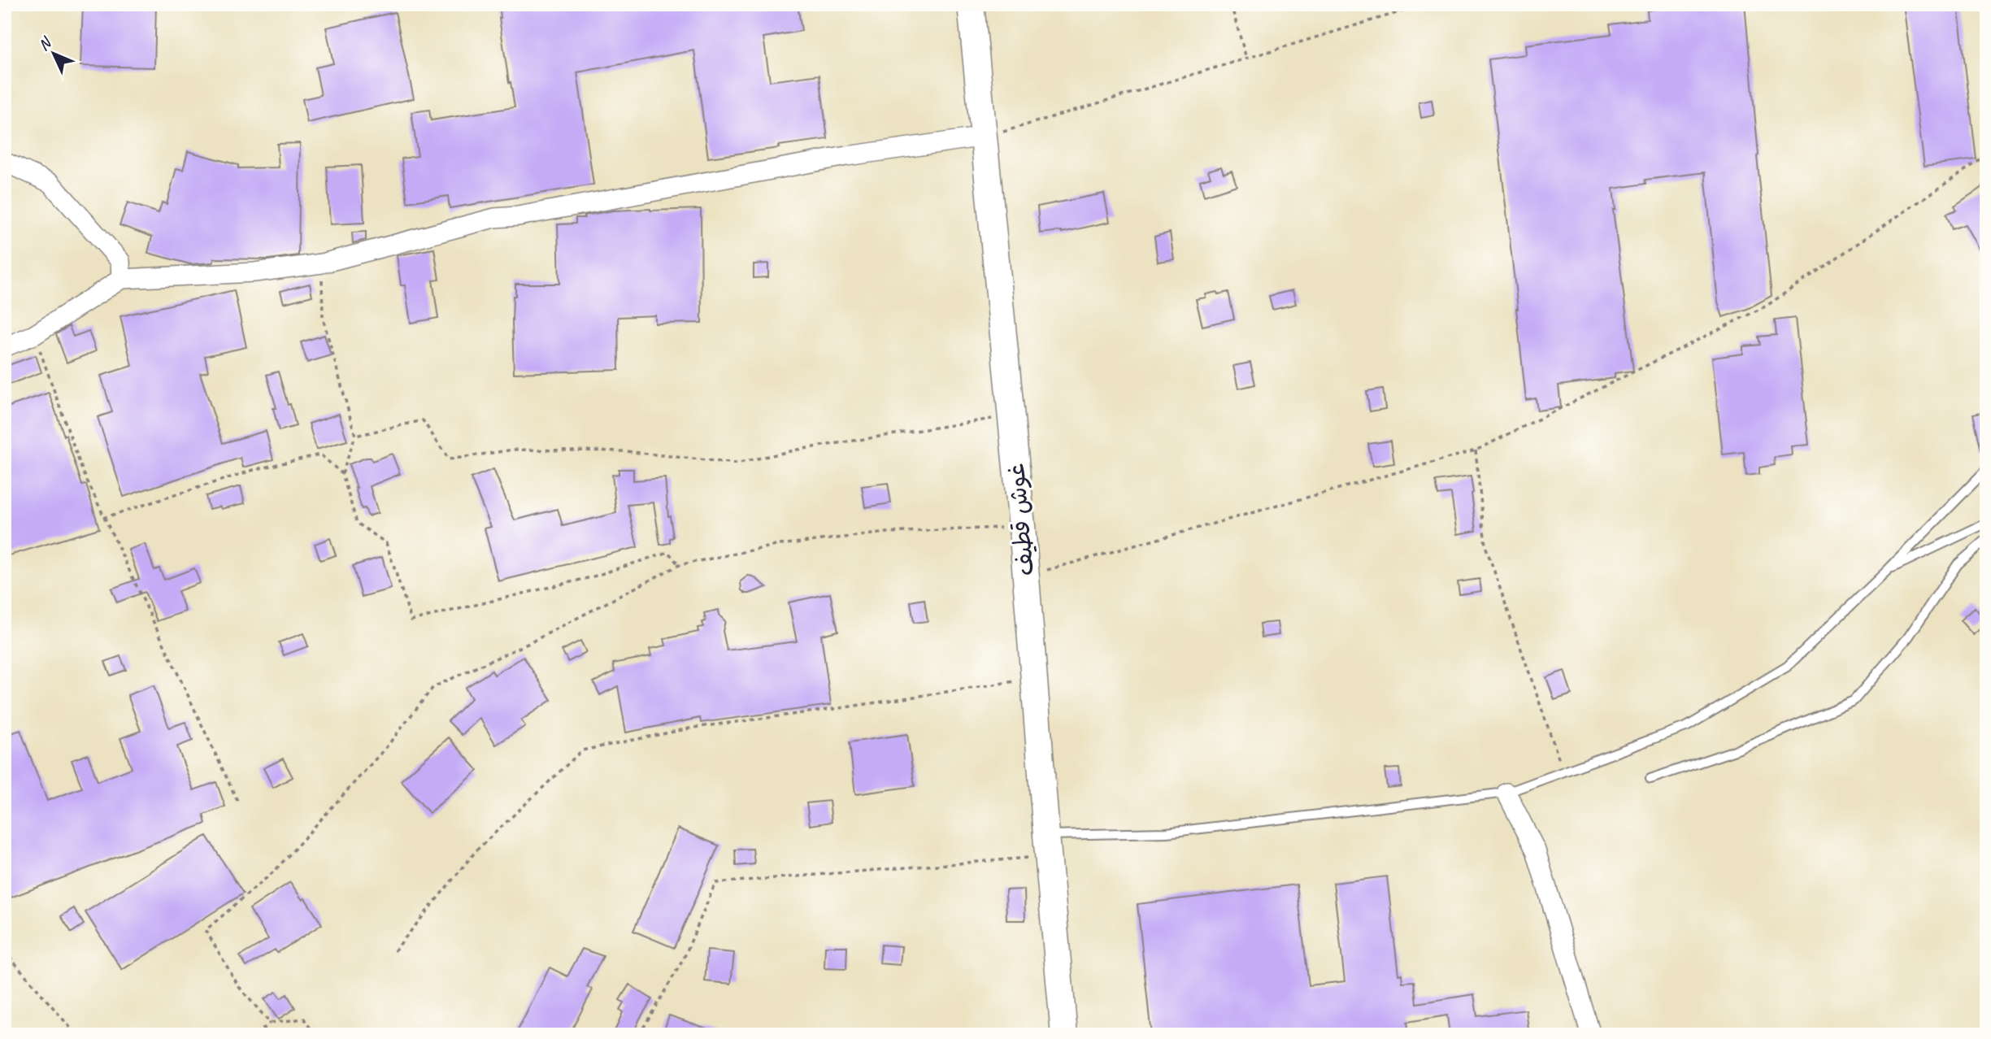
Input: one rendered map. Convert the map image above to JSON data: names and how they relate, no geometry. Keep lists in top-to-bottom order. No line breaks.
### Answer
{"streets":{"main road":["غوش قطيف"]},"north":"top left"}
